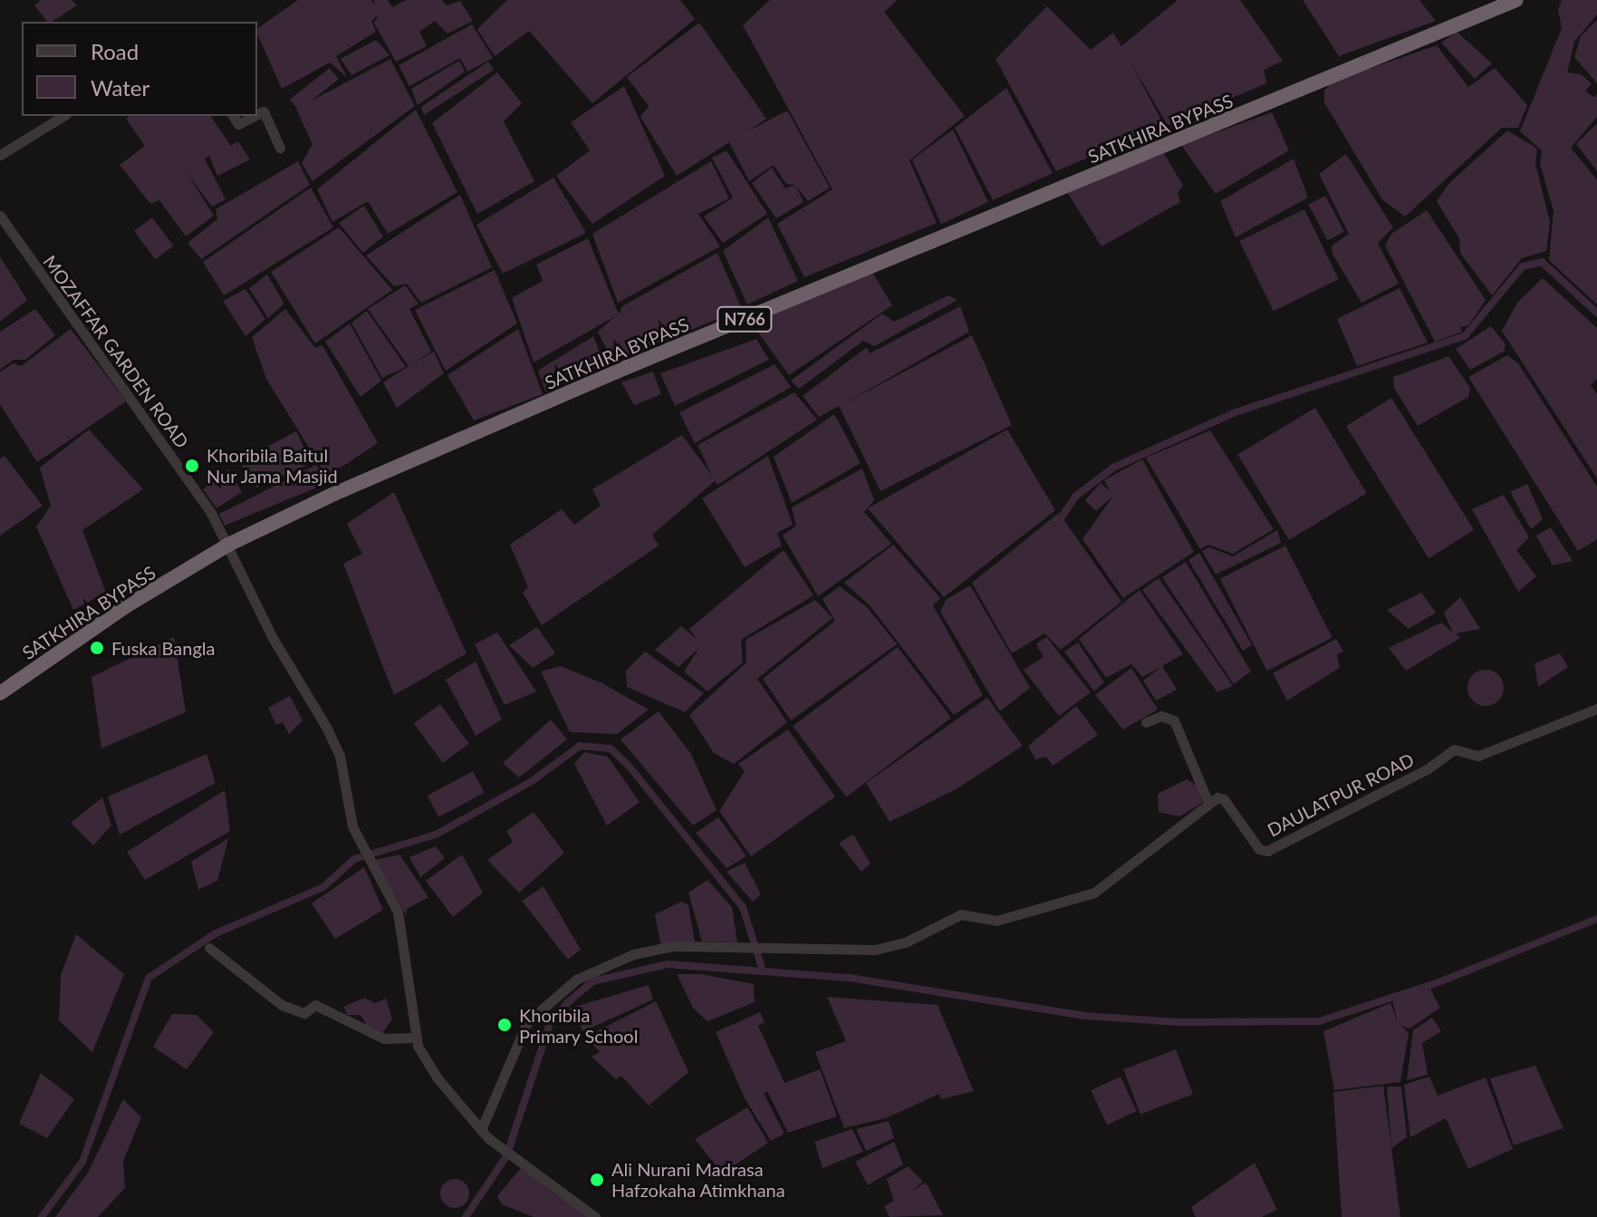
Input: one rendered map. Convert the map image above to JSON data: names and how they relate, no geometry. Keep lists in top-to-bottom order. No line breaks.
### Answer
{"streets":{"highway":["SATKHIRA BYPASS","N766"],"street":["MOZAFFAR GARDEN ROAD","DAULATPUR ROAD"]},"crossings":[["SATKHIRA BYPASS","MOZAFFAR GARDEN ROAD"]],"places":["Khoribila Baitul Nur Jama Masjid","Fuska Bangla","Khoribila Primary School","Ali Nurani Madrasa Hafzokaha Atimkhana"],"legend":["Road","Water"]}
